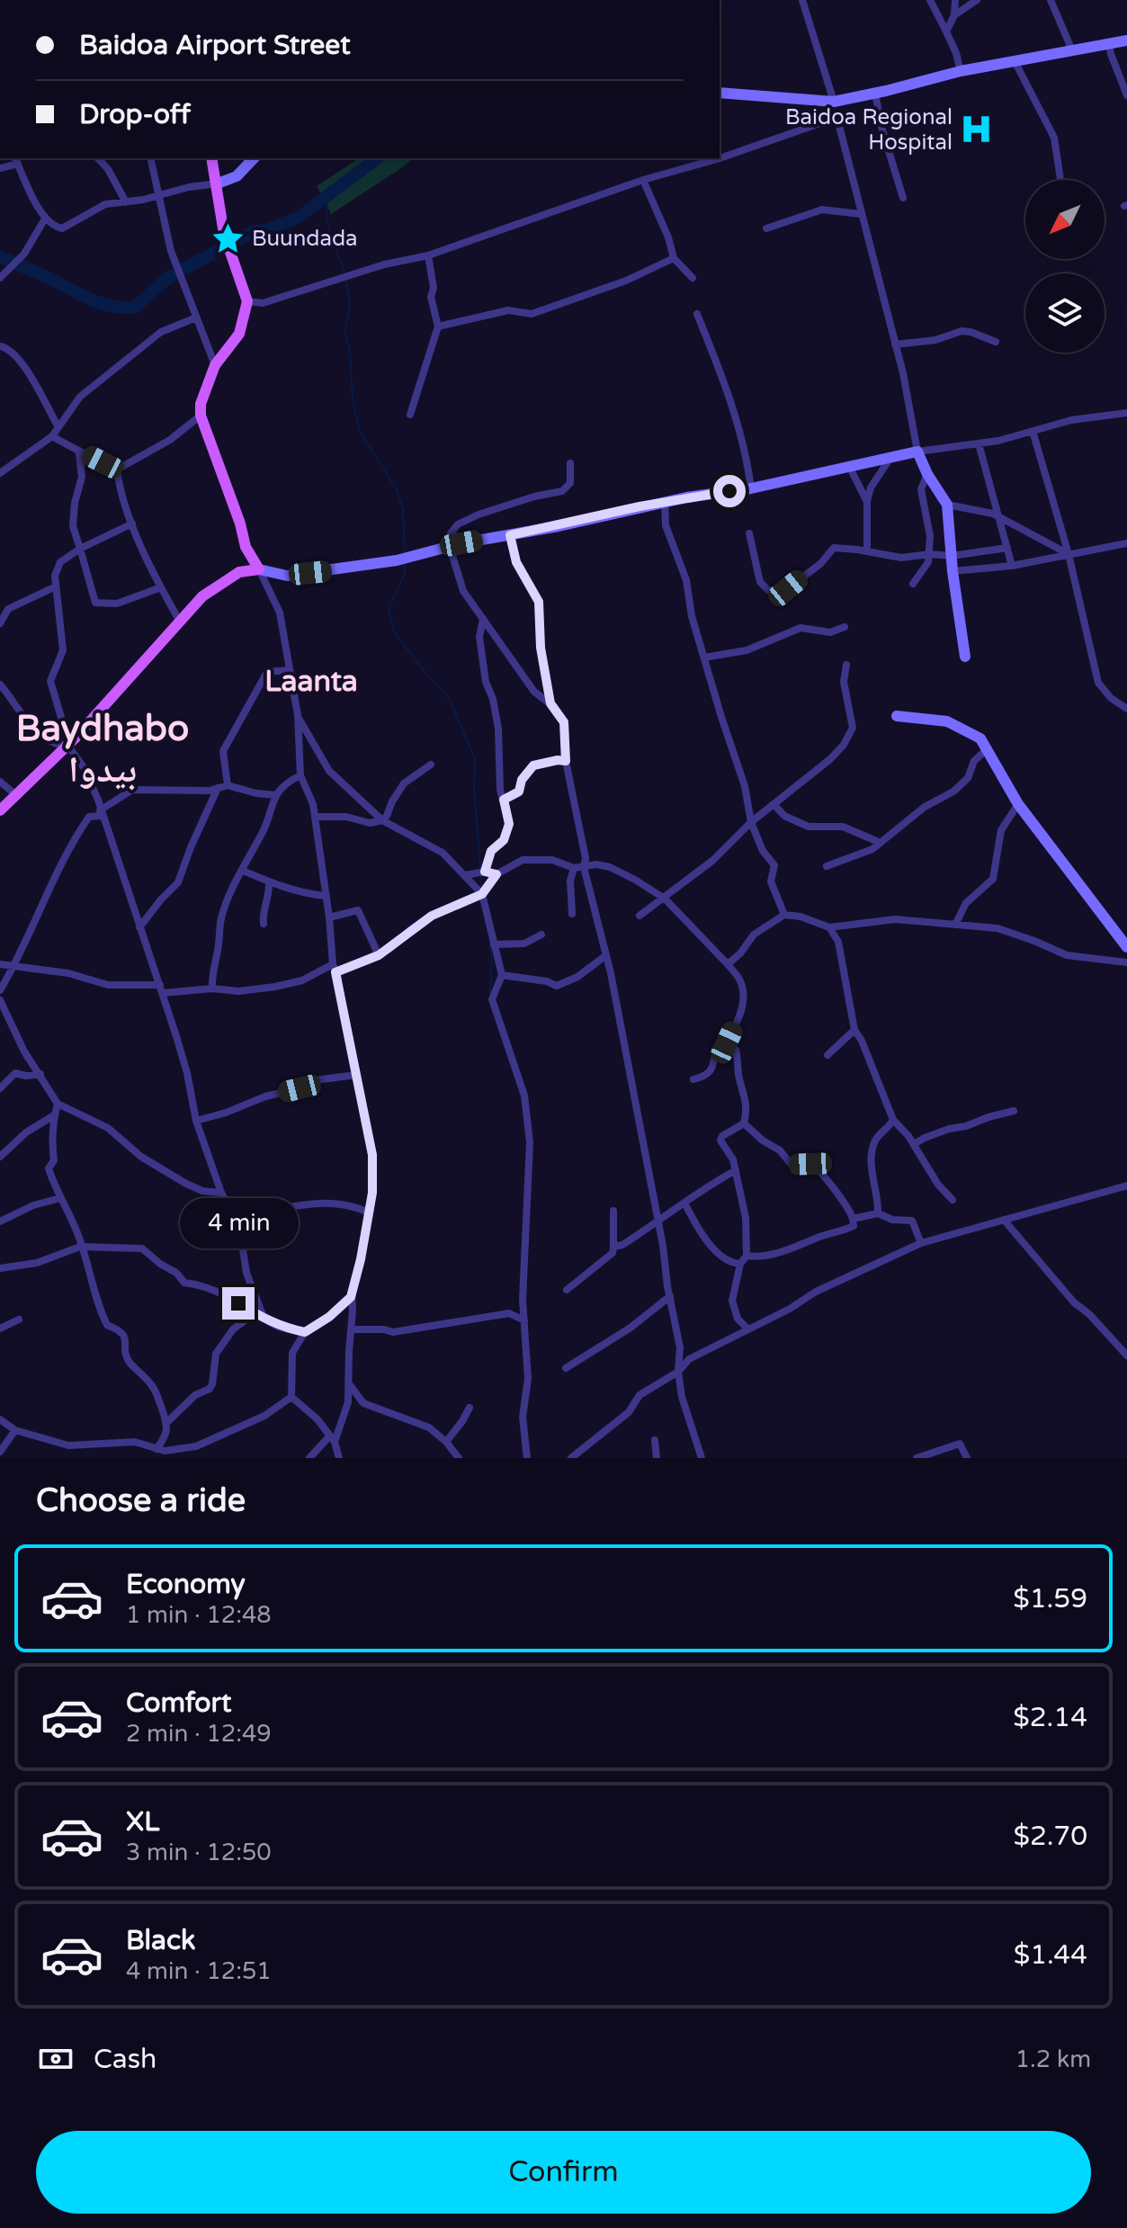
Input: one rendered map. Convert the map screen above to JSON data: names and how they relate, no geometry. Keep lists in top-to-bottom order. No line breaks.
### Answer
{"districts":["Laanta","Baydhabo بيدوا"],"places":{"hospital":["Baidoa Regional Hospital"],"place":["Buundada"]},"north":"bottom left","page":{"banner":["Baidoa Airport Street","Drop-off"],"bubble":"4 min","heading":"Choose a ride","list":[{"name":"Economy","note":"1 min · 12:48","value":"$1.59"},{"name":"Comfort","note":"2 min · 12:49","value":"$2.14"},{"name":"XL","note":"3 min · 12:50","value":"$2.70"},{"name":"Black","note":"4 min · 12:51","value":"$1.44"}],"pay":["Cash","1.2 km"],"buttons":"Confirm"}}
